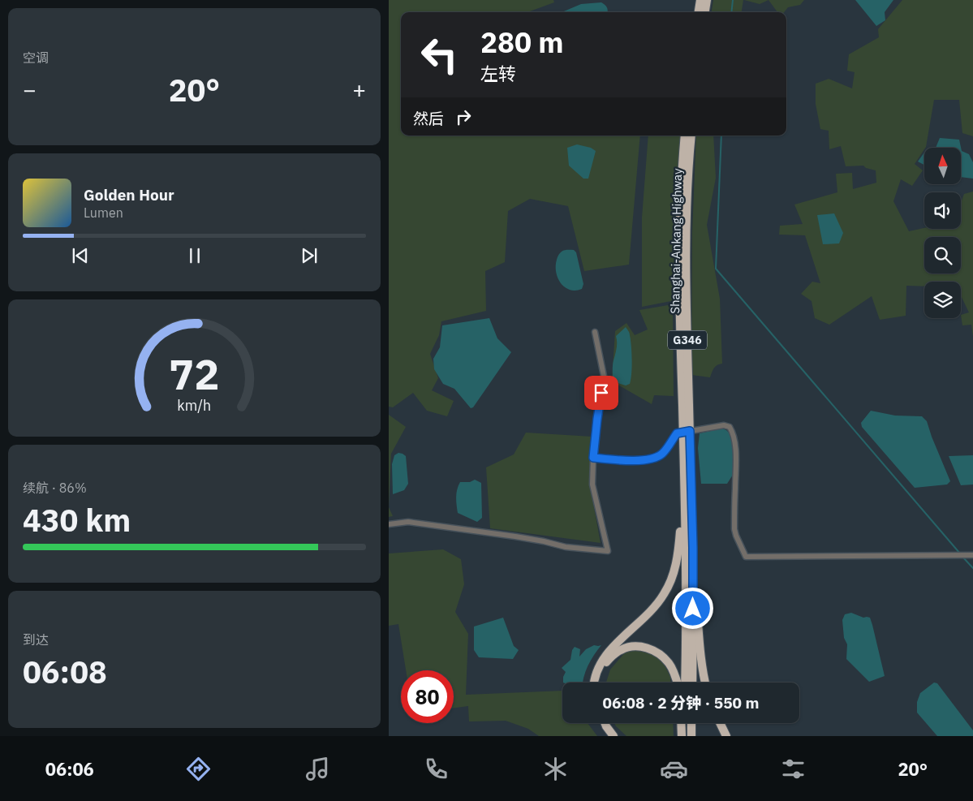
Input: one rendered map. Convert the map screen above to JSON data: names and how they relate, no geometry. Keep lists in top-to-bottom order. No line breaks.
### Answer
{"streets":{"highway":["Shanghai-Ankang Highway","G346"]},"crossings":[["Shanghai-Ankang Highway","G346"]],"north":"top","page":{"tile":["空调",["续航 · 86%","430 km"],["到达","06:08"]],"turn":["280 m","左转"],"heat":["−","20°","+"],"then":"然后","song":["Golden Hour","Lumen"],"limit":"80","trip":"06:08 · 2 分钟 · 550 m","tabs":["06:06","20°"],"gauge":["72","km/h"]}}
